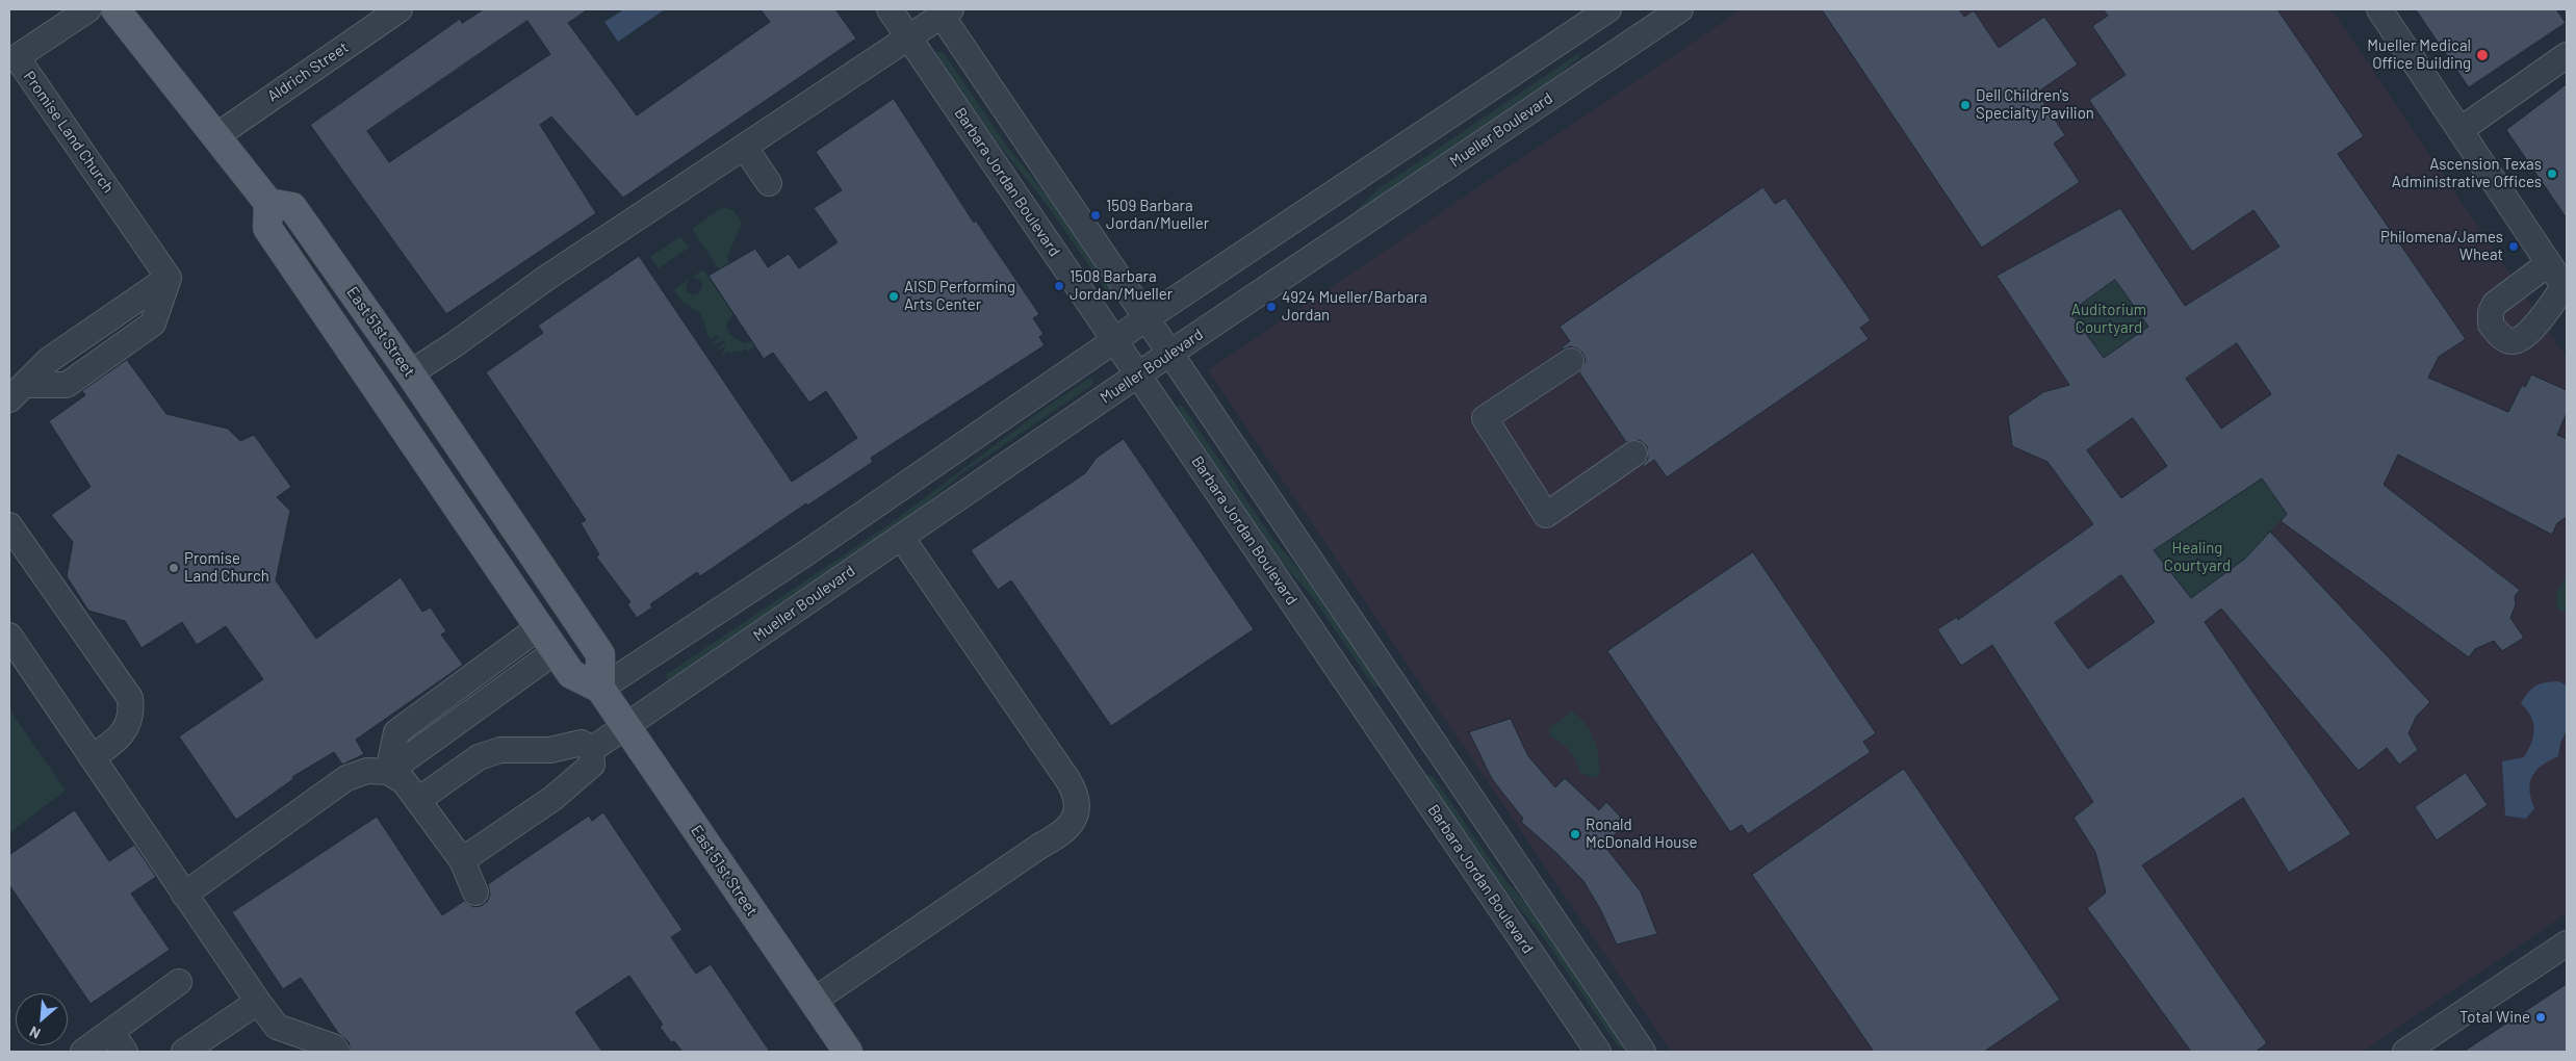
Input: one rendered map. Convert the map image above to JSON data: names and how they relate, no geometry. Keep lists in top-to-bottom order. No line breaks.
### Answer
{"streets":{"main road":["East 51st Street"],"street":["Aldrich Street","Mueller Boulevard","Promise Land Church","Barbara Jordan Boulevard"]},"crossings":[["Mueller Boulevard","Barbara Jordan Boulevard"],["Mueller Boulevard","East 51st Street"]],"parks":["Auditorium Courtyard","Healing Courtyard"],"places":["Mueller Medical Office Building","Dell Children's Specialty Pavilion","Ascension Texas Administrative Offices","1509 Barbara Jordan/Mueller","Philomena/James Wheat","1508 Barbara Jordan/Mueller","AISD Performing Arts Center","4924 Mueller/Barbara Jordan","Promise Land Church","Ronald McDonald House","Total Wine"],"north":"bottom left"}
